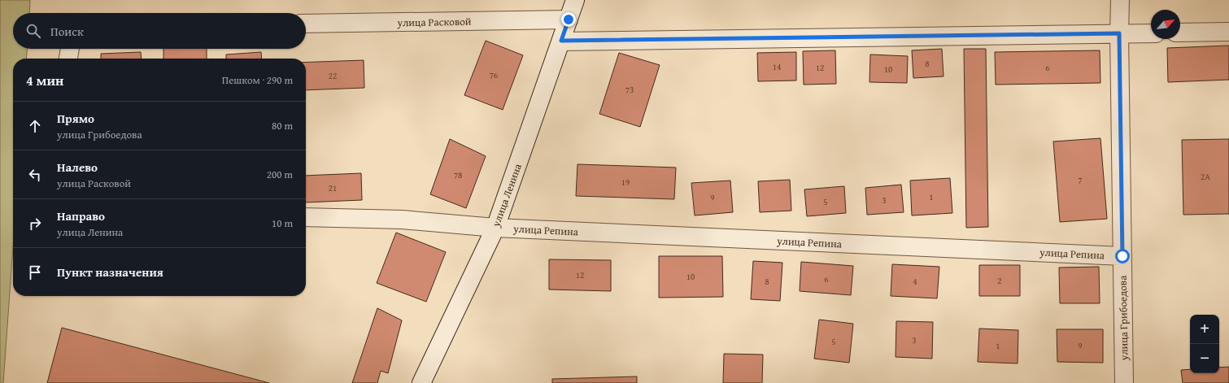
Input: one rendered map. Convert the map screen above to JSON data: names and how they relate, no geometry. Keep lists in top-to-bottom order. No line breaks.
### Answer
{"streets":{"street":["улица Расковой","улица Ленина","улица Репина","улица Грибоедова"]},"crossings":[["улица Расковой","улица Ленина"],["улица Ленина","улица Репина"],["улица Репина","улица Грибоедова"]],"house_numbers":["8","14","12","6","10","76","22","73","78","2А","7","19","21","1","9","3","5","12","10","6","2","8","4","3","5","1","9"],"north":"top right","page":{"search":"Поиск","heading":["4 мин","Пешком · 290 m"],"list":[["Прямо","улица Грибоедова","80 m"],["Налево","улица Расковой","200 m"],["Направо","улица Ленина","10 m"],"Пункт назначения"],"map_buttons":["+","−"]}}
